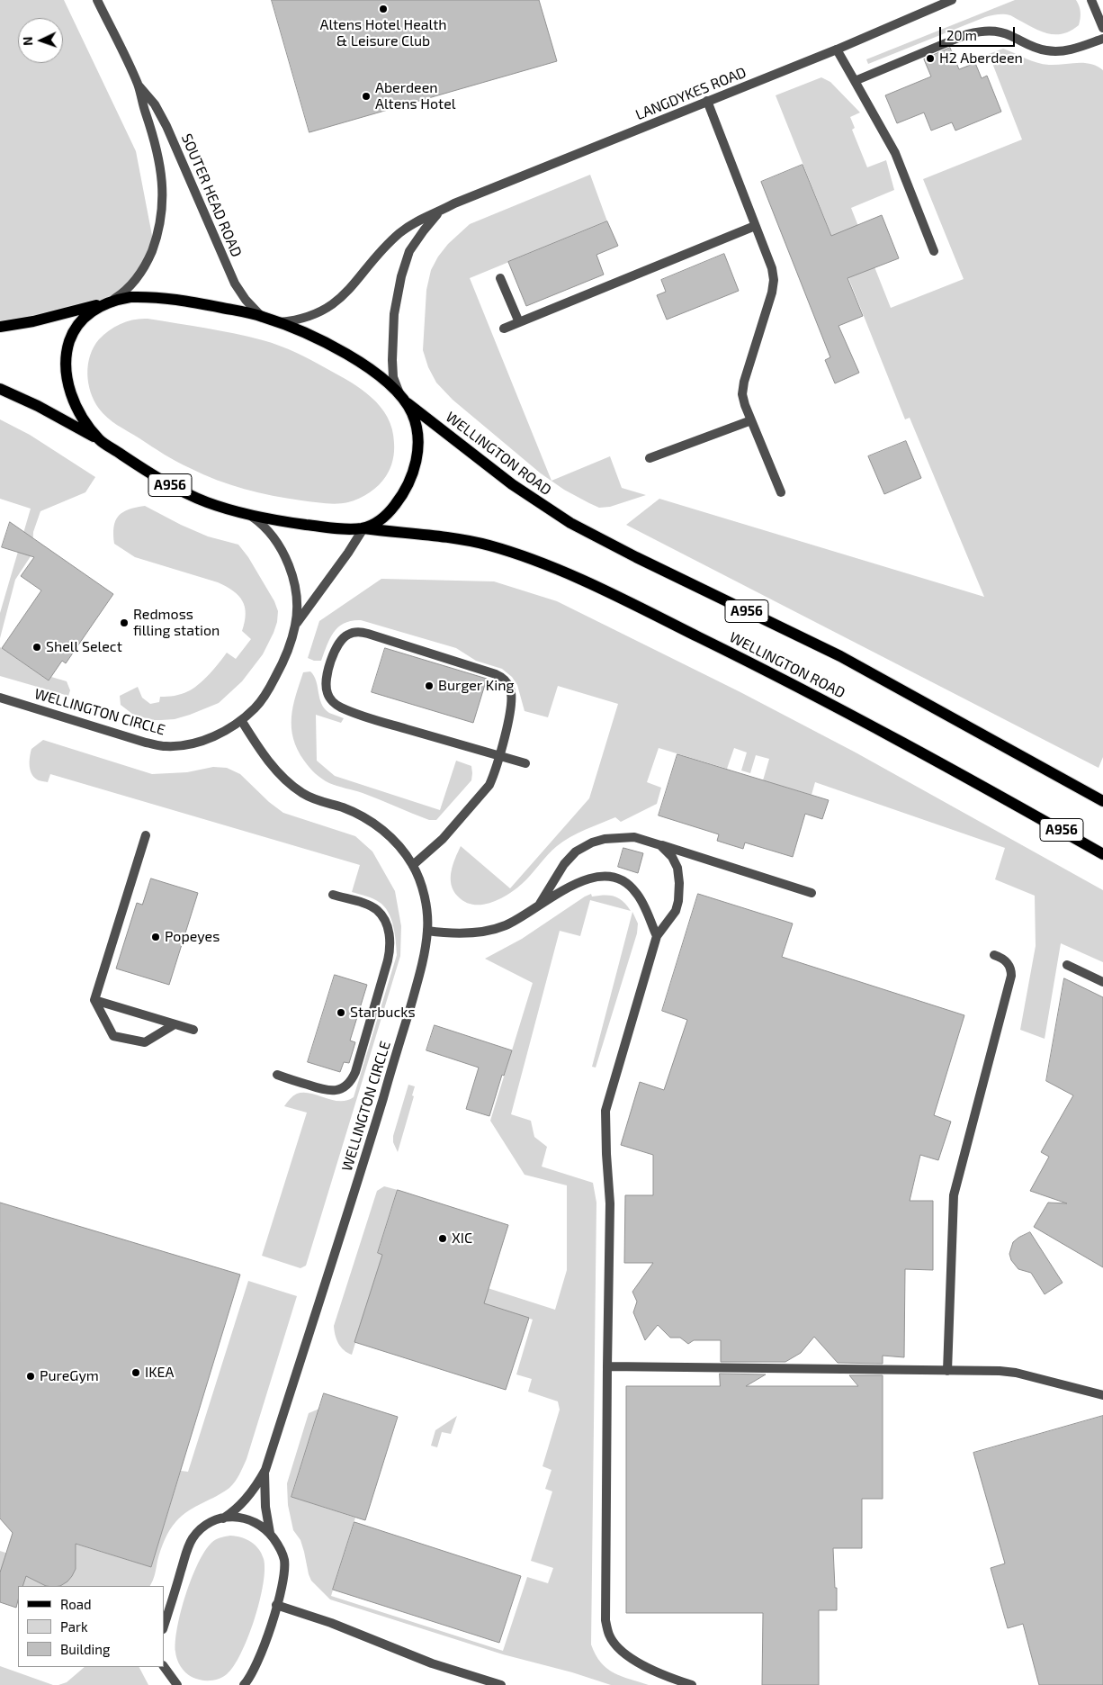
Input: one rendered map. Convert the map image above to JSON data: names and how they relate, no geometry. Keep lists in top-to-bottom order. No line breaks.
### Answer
{"streets":{"main road":["WELLINGTON ROAD","A956"],"street":["LANGDYKES ROAD","SOUTER HEAD ROAD","WELLINGTON CIRCLE"]},"crossings":[["LANGDYKES ROAD","WELLINGTON ROAD"],["LANGDYKES ROAD","A956"],["SOUTER HEAD ROAD","A956"],["WELLINGTON ROAD","A956"],["WELLINGTON ROAD","WELLINGTON CIRCLE"],["A956","WELLINGTON CIRCLE"]],"places":["Altens Hotel Health & Leisure Club","H2 Aberdeen","Aberdeen Altens Hotel","Redmoss filling station","Shell Select","Burger King","Popeyes","Starbucks","XIC","IKEA","PureGym"],"legend":["Road","Park","Building"],"scale_bar":"20 m","north":"left"}
